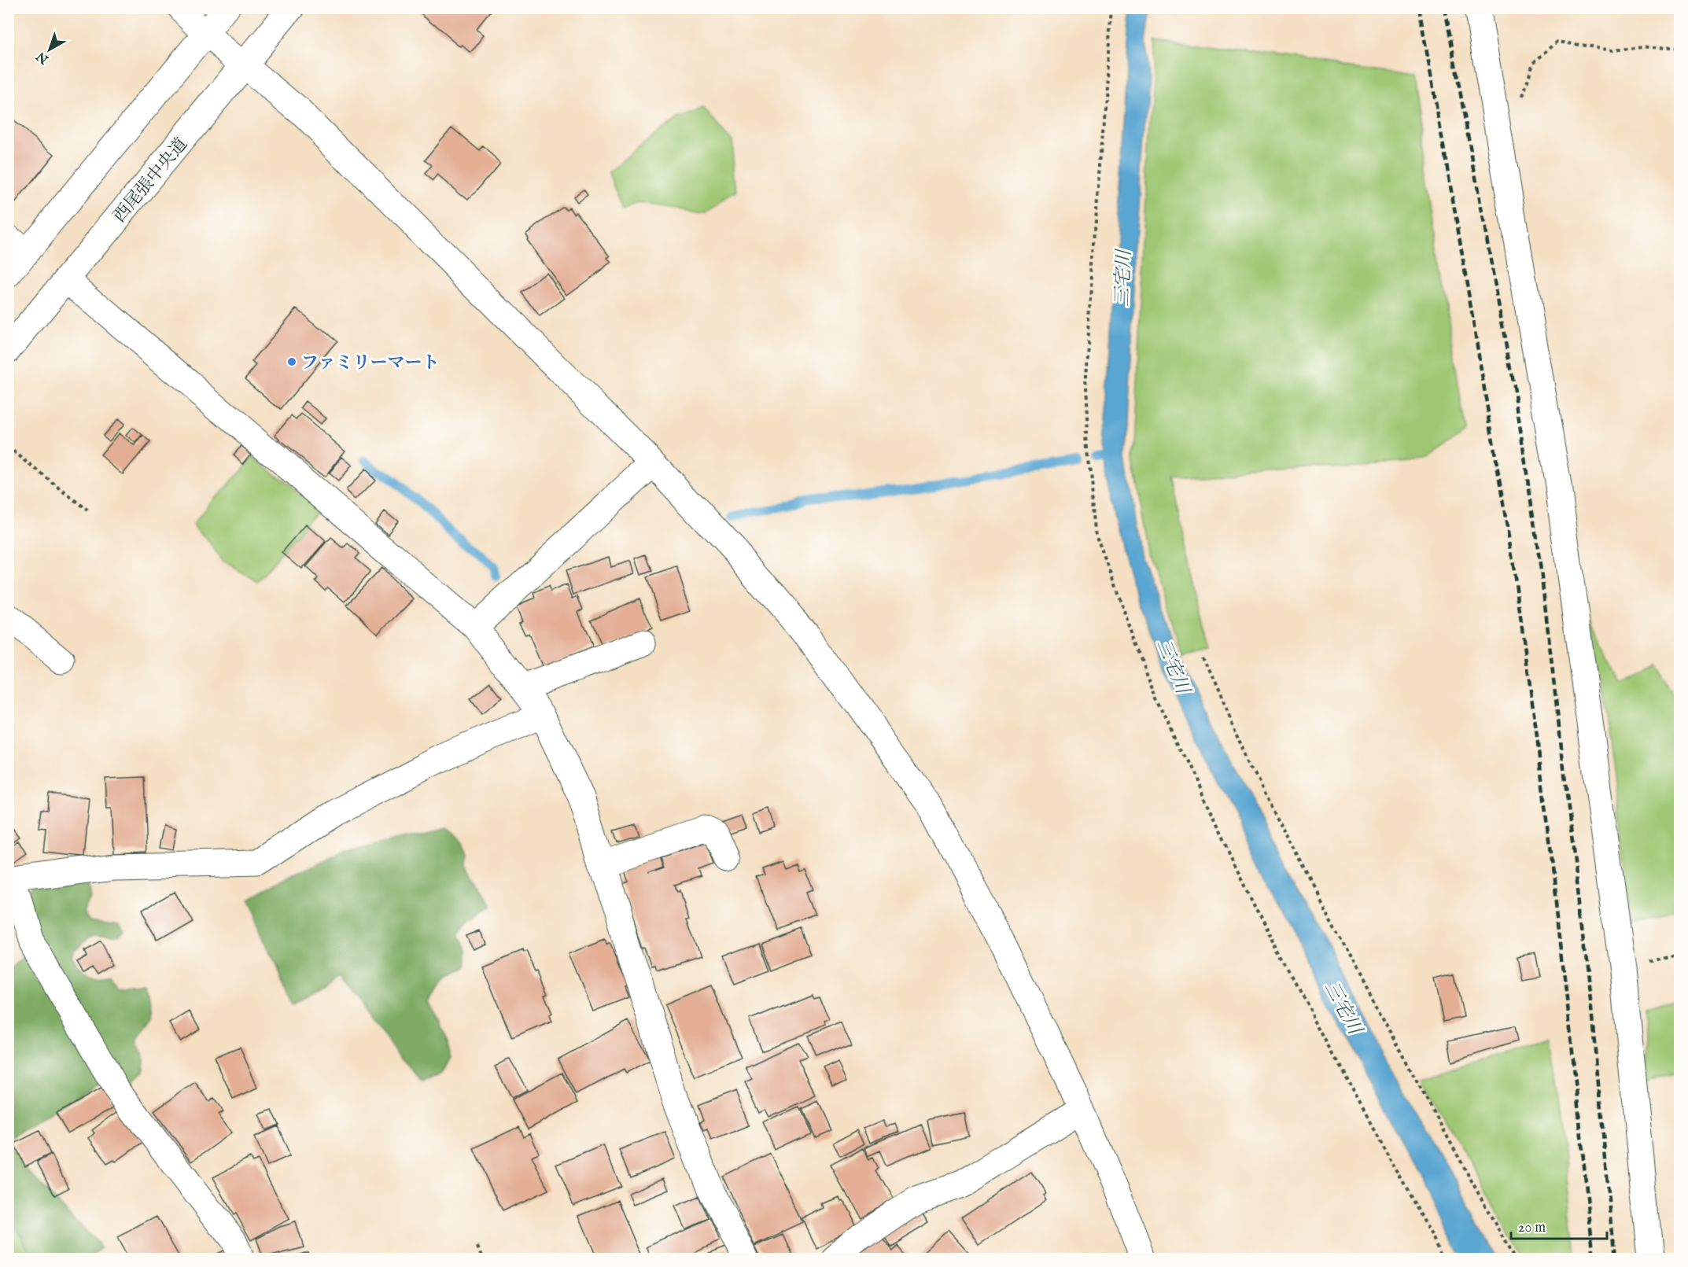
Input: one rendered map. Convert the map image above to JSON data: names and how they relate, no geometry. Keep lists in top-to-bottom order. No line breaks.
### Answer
{"streets":{"street":["西尾張中央道"]},"water":["三宅川"],"places":["ファミリーマート"],"scale_bar":"20 m","north":"bottom left"}
